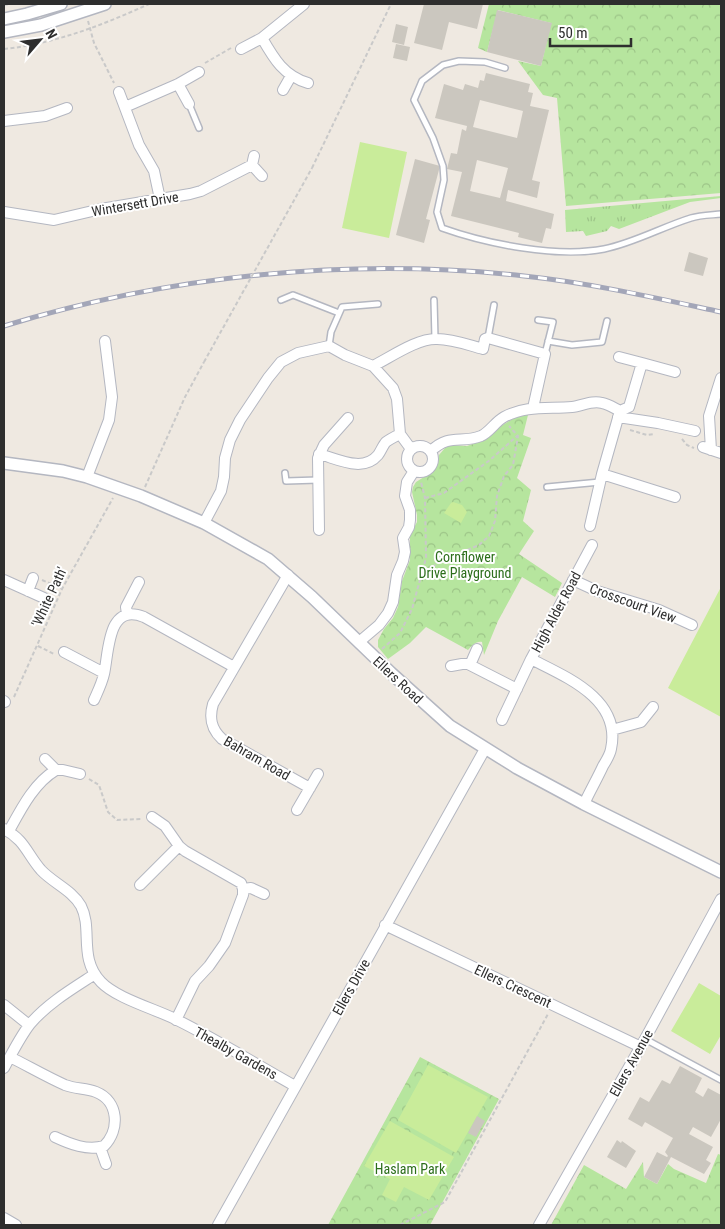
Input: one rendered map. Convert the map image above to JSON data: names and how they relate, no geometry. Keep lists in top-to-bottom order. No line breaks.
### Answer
{"streets":{"street":["Wintersett Drive","Crosscourt View","High Alder Road","Ellers Road","Bahram Road","Ellers Crescent","Ellers Drive","Thealby Gardens","Ellers Avenue"],"path":["'White Path'"]},"crossings":[["'White Path'","Ellers Road"],["Crosscourt View","High Alder Road"],["High Alder Road","Ellers Road"],["Ellers Road","Bahram Road"],["Ellers Road","Ellers Drive"],["Ellers Crescent","Ellers Drive"],["Ellers Crescent","Ellers Avenue"],["Ellers Drive","Thealby Gardens"]],"parks":["Cornflower Drive Playground","Haslam Park"],"scale_bar":"50 m","north":"top right"}
